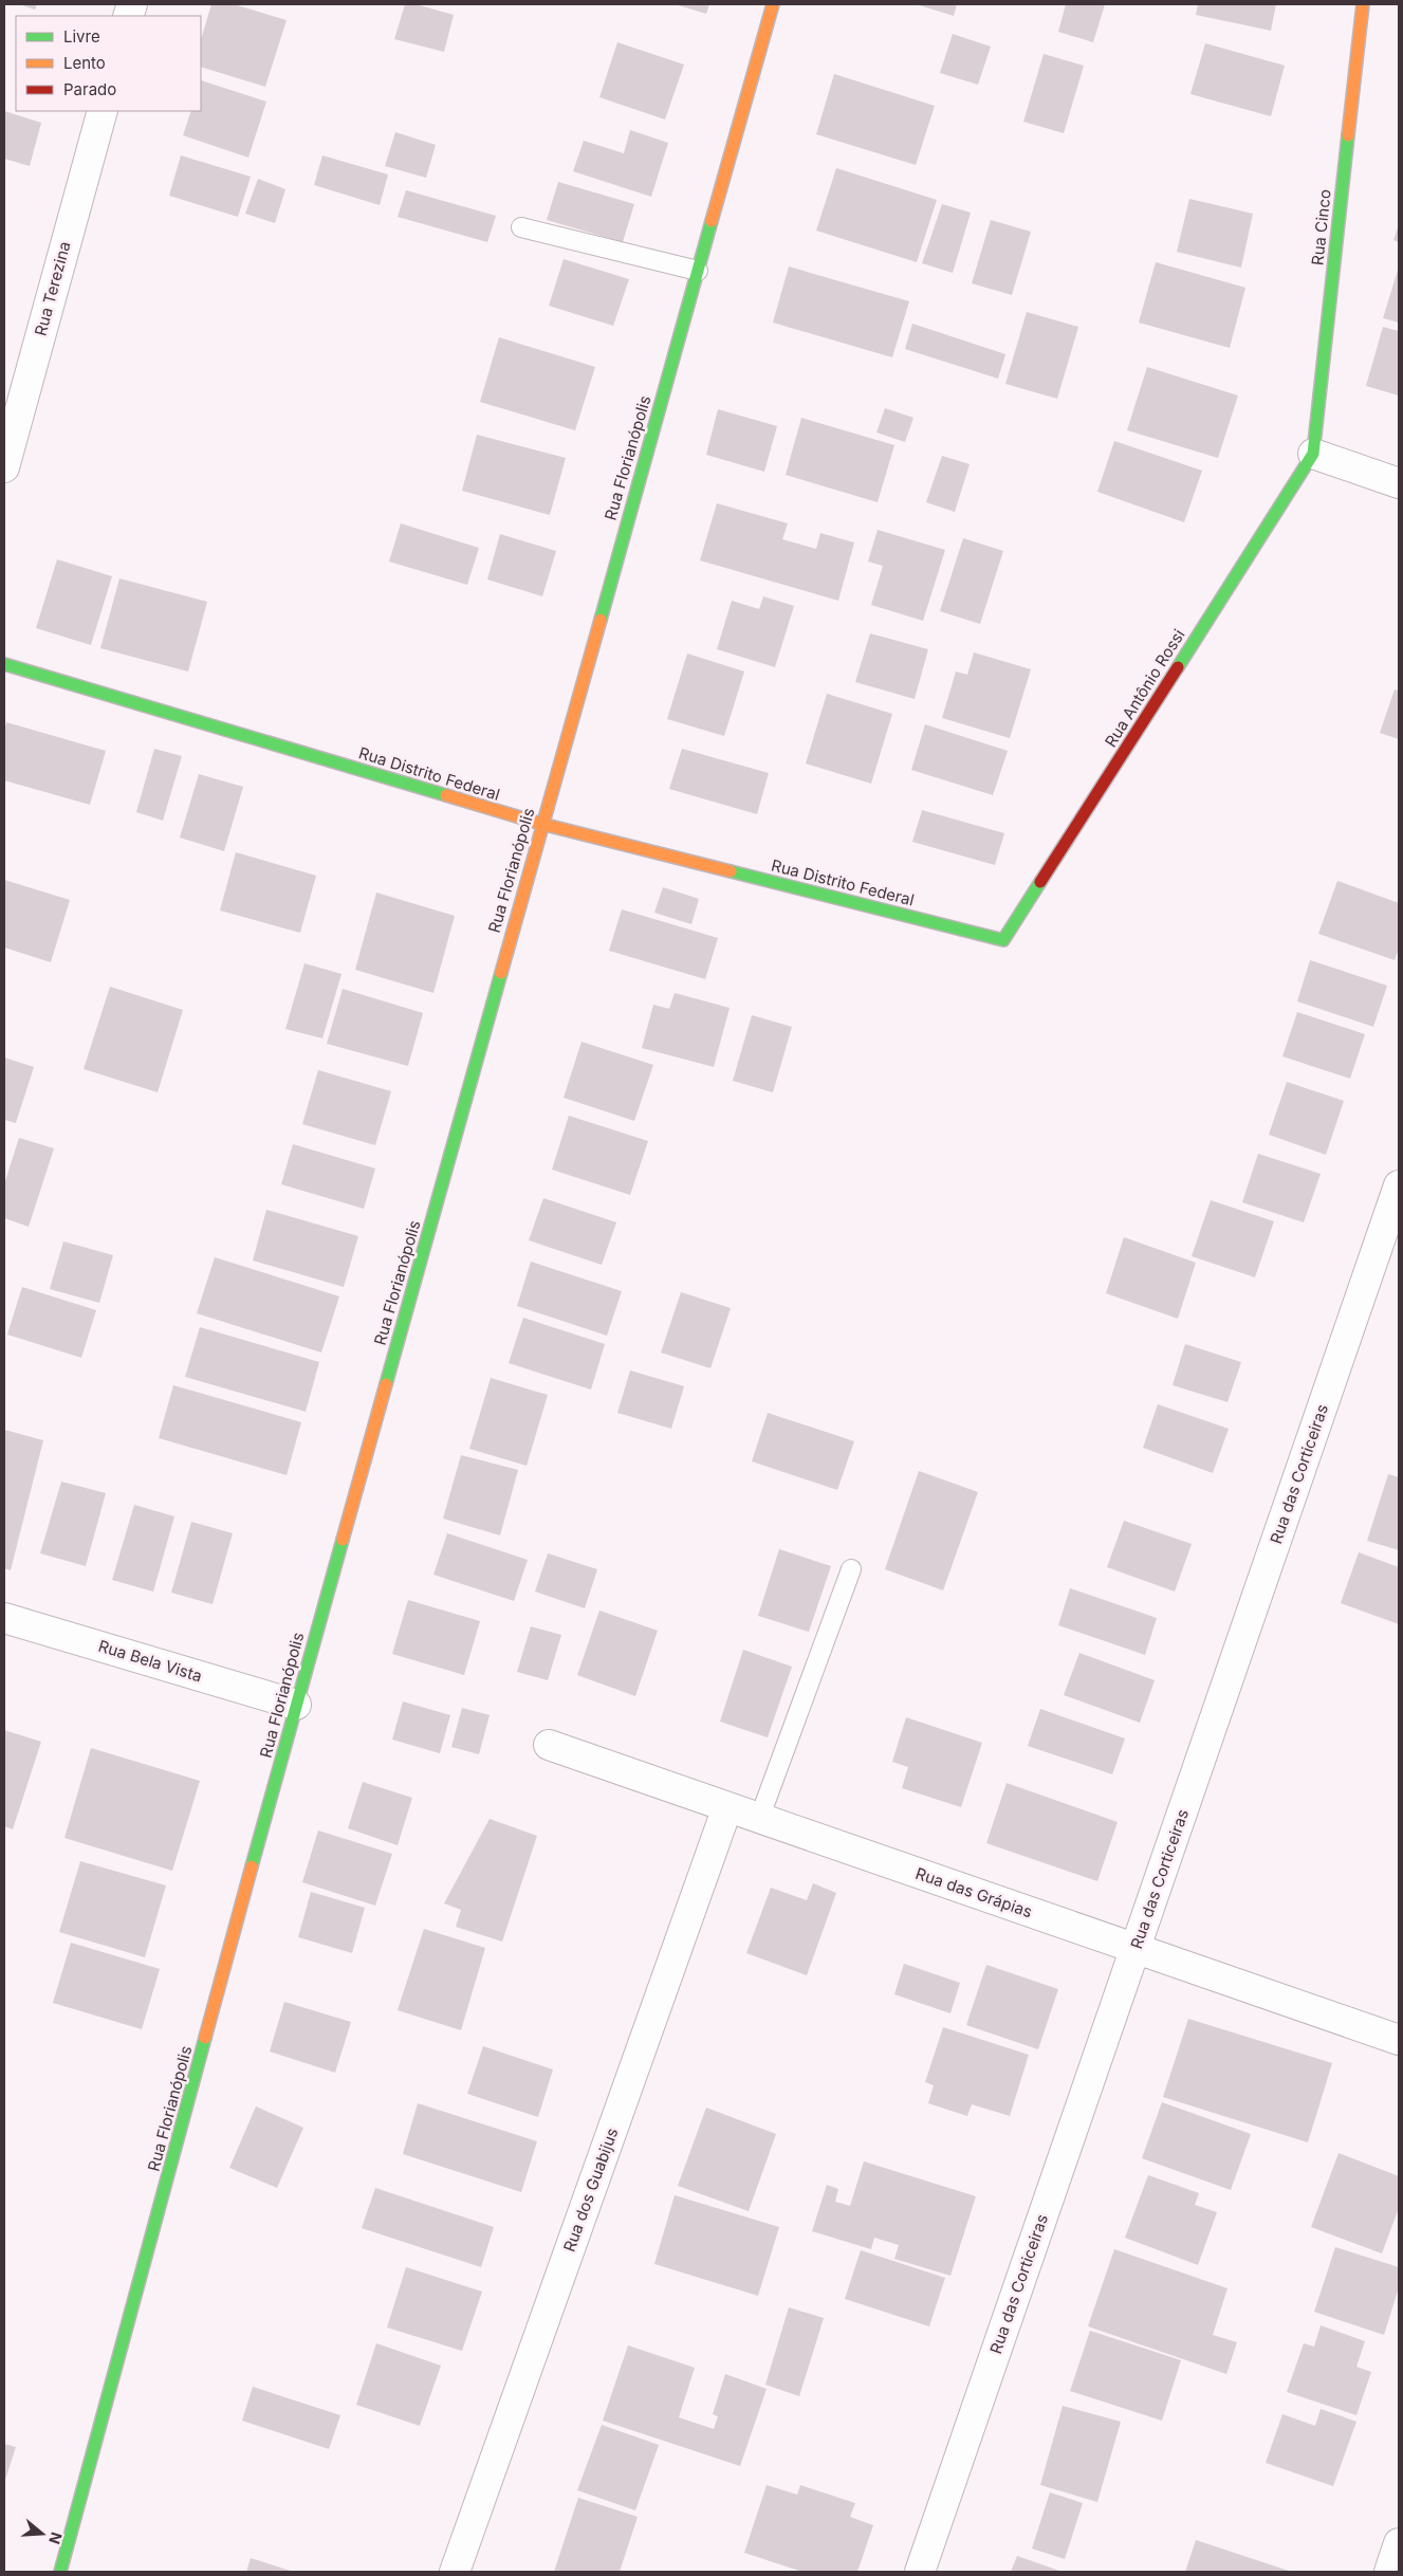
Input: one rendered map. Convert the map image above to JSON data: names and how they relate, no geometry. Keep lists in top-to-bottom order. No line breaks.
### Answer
{"streets":{"street":["Rua Cinco","Rua Terezina","Rua Florianópolis","Rua Antônio Rossi","Rua Distrito Federal","Rua das Corticeiras","Rua Bela Vista","Rua das Grápias","Rua dos Guabijus"]},"crossings":[["Rua Cinco","Rua Antônio Rossi"],["Rua Florianópolis","Rua Distrito Federal"],["Rua Florianópolis","Rua Bela Vista"],["Rua Antônio Rossi","Rua Distrito Federal"],["Rua das Corticeiras","Rua das Grápias"],["Rua das Grápias","Rua dos Guabijus"]],"legend":["Livre","Lento","Parado"],"north":"right"}
